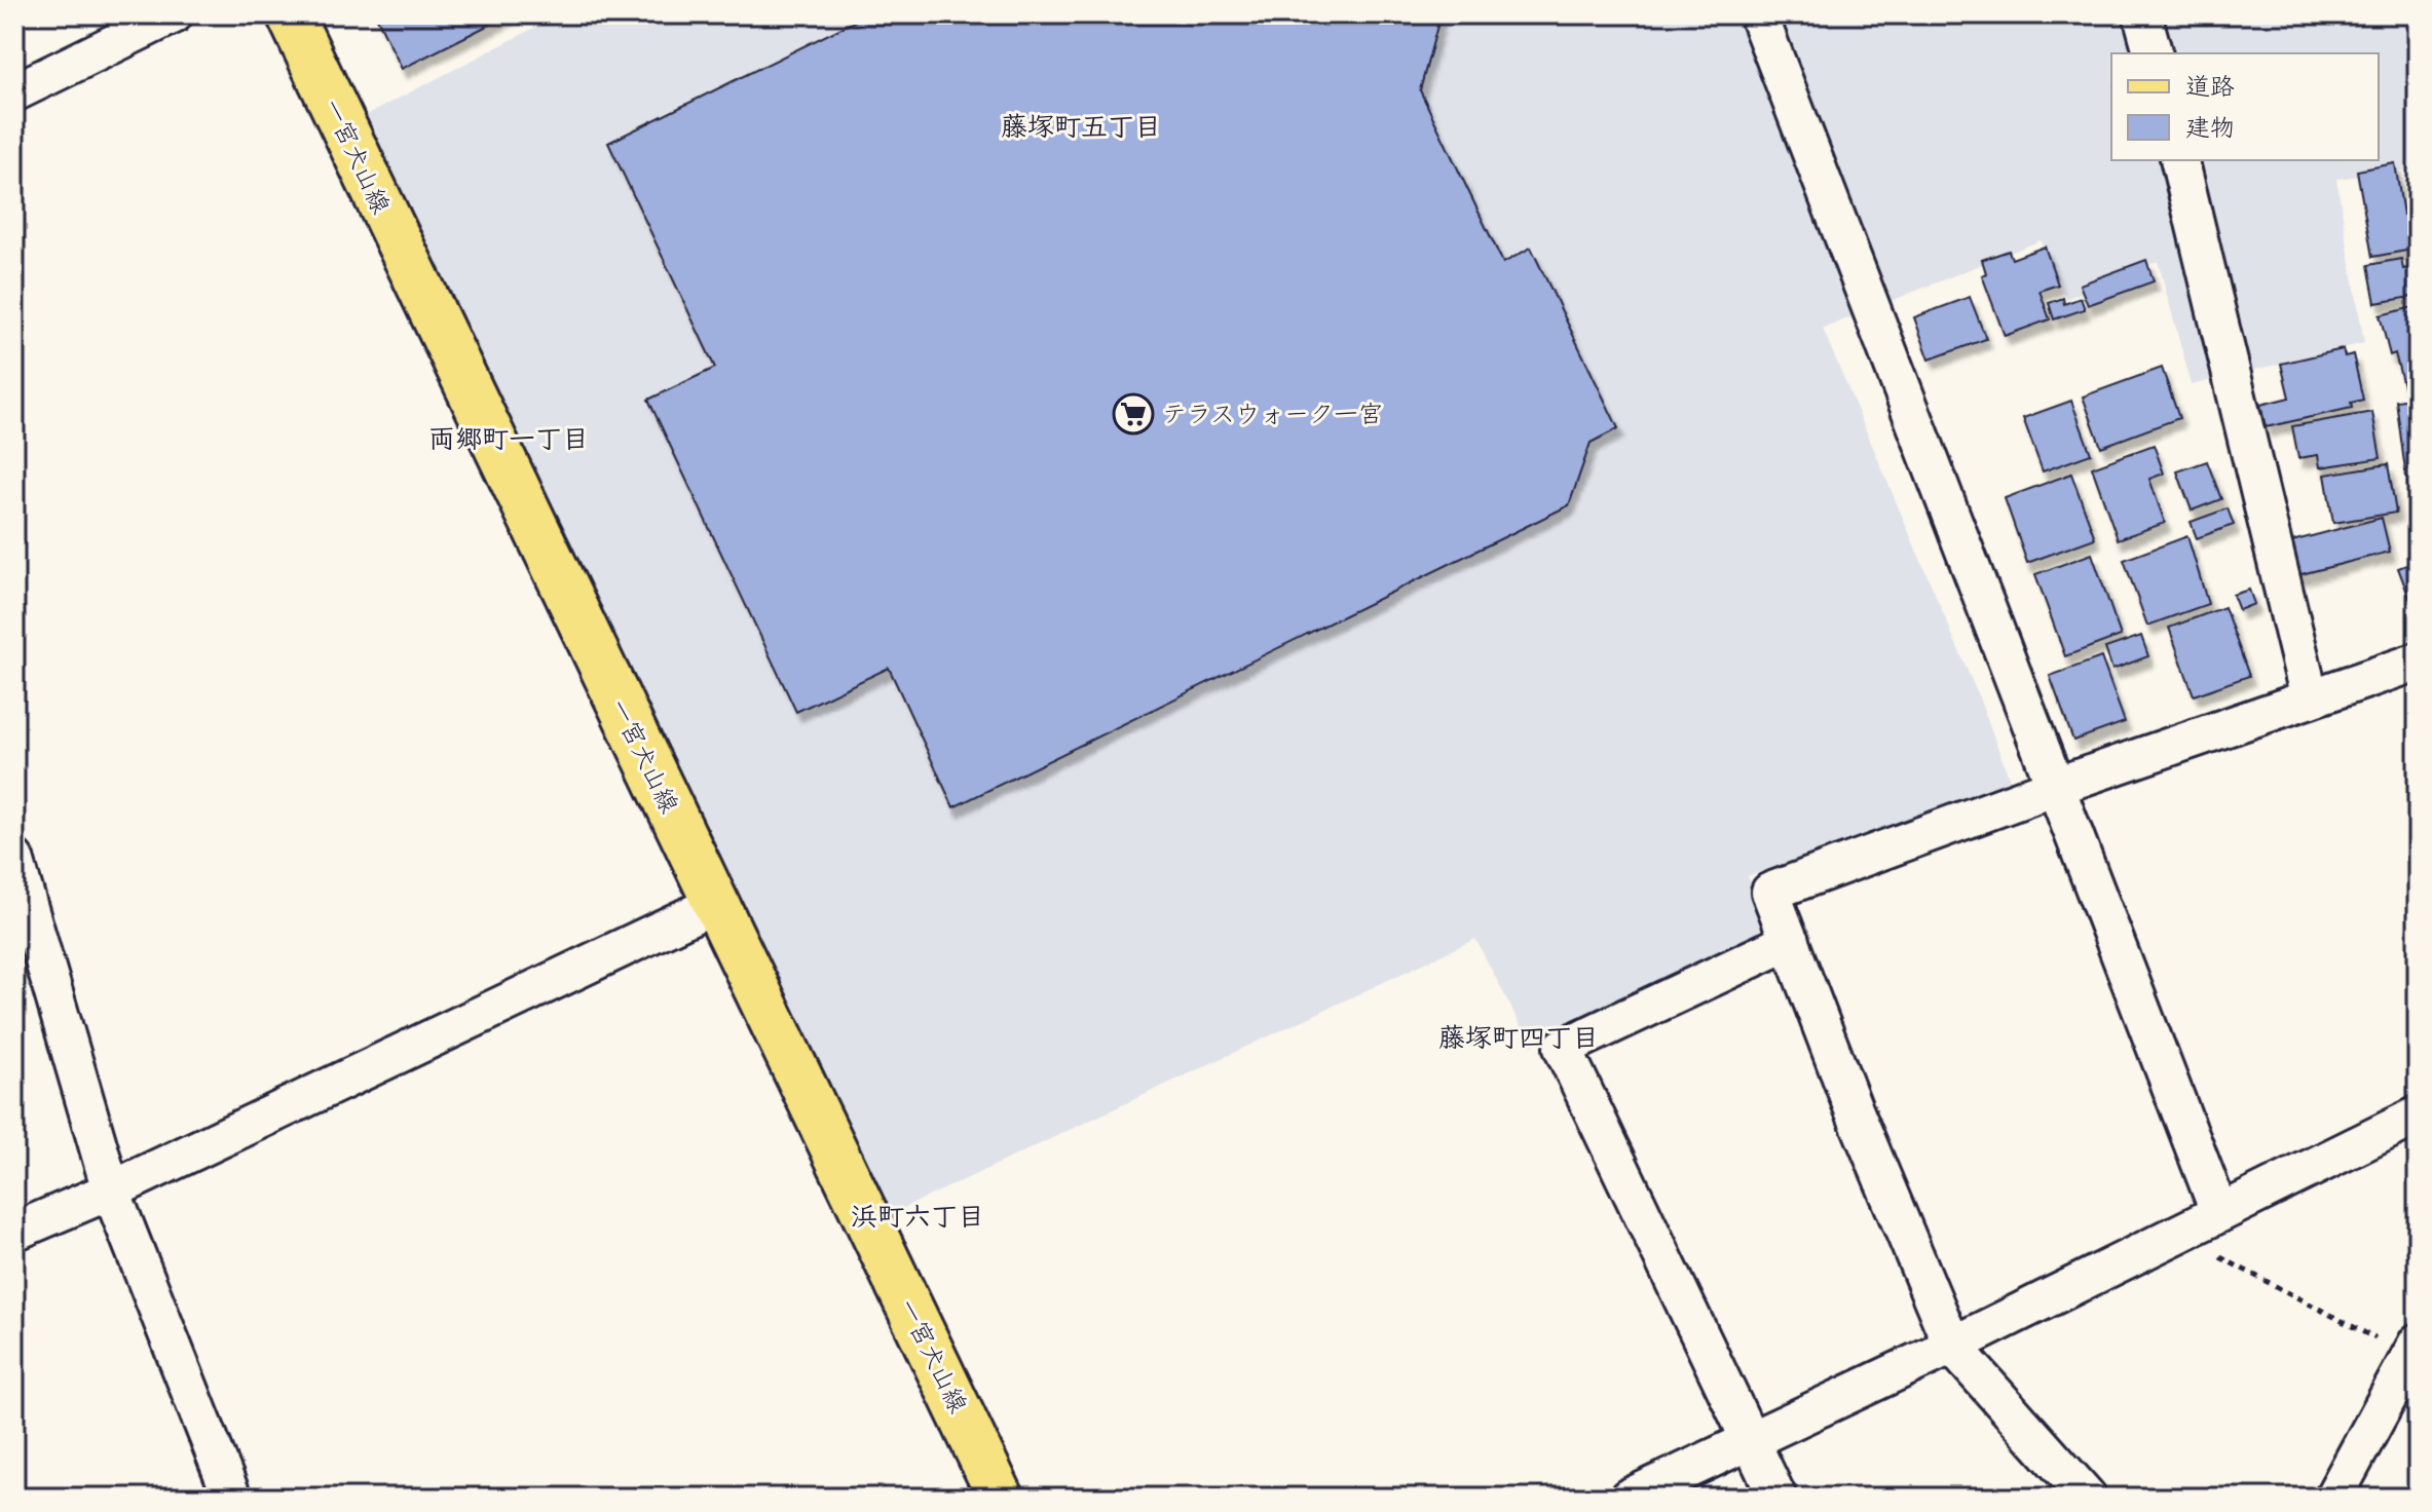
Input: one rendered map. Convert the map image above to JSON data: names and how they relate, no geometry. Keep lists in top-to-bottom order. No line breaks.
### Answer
{"streets":{"main road":["一宮犬山線"]},"districts":["藤塚町五丁目","両郷町一丁目","藤塚町四丁目","浜町六丁目"],"places":{"supermarket":["テラスウォーク一宮"]},"legend":["道路","建物"]}
